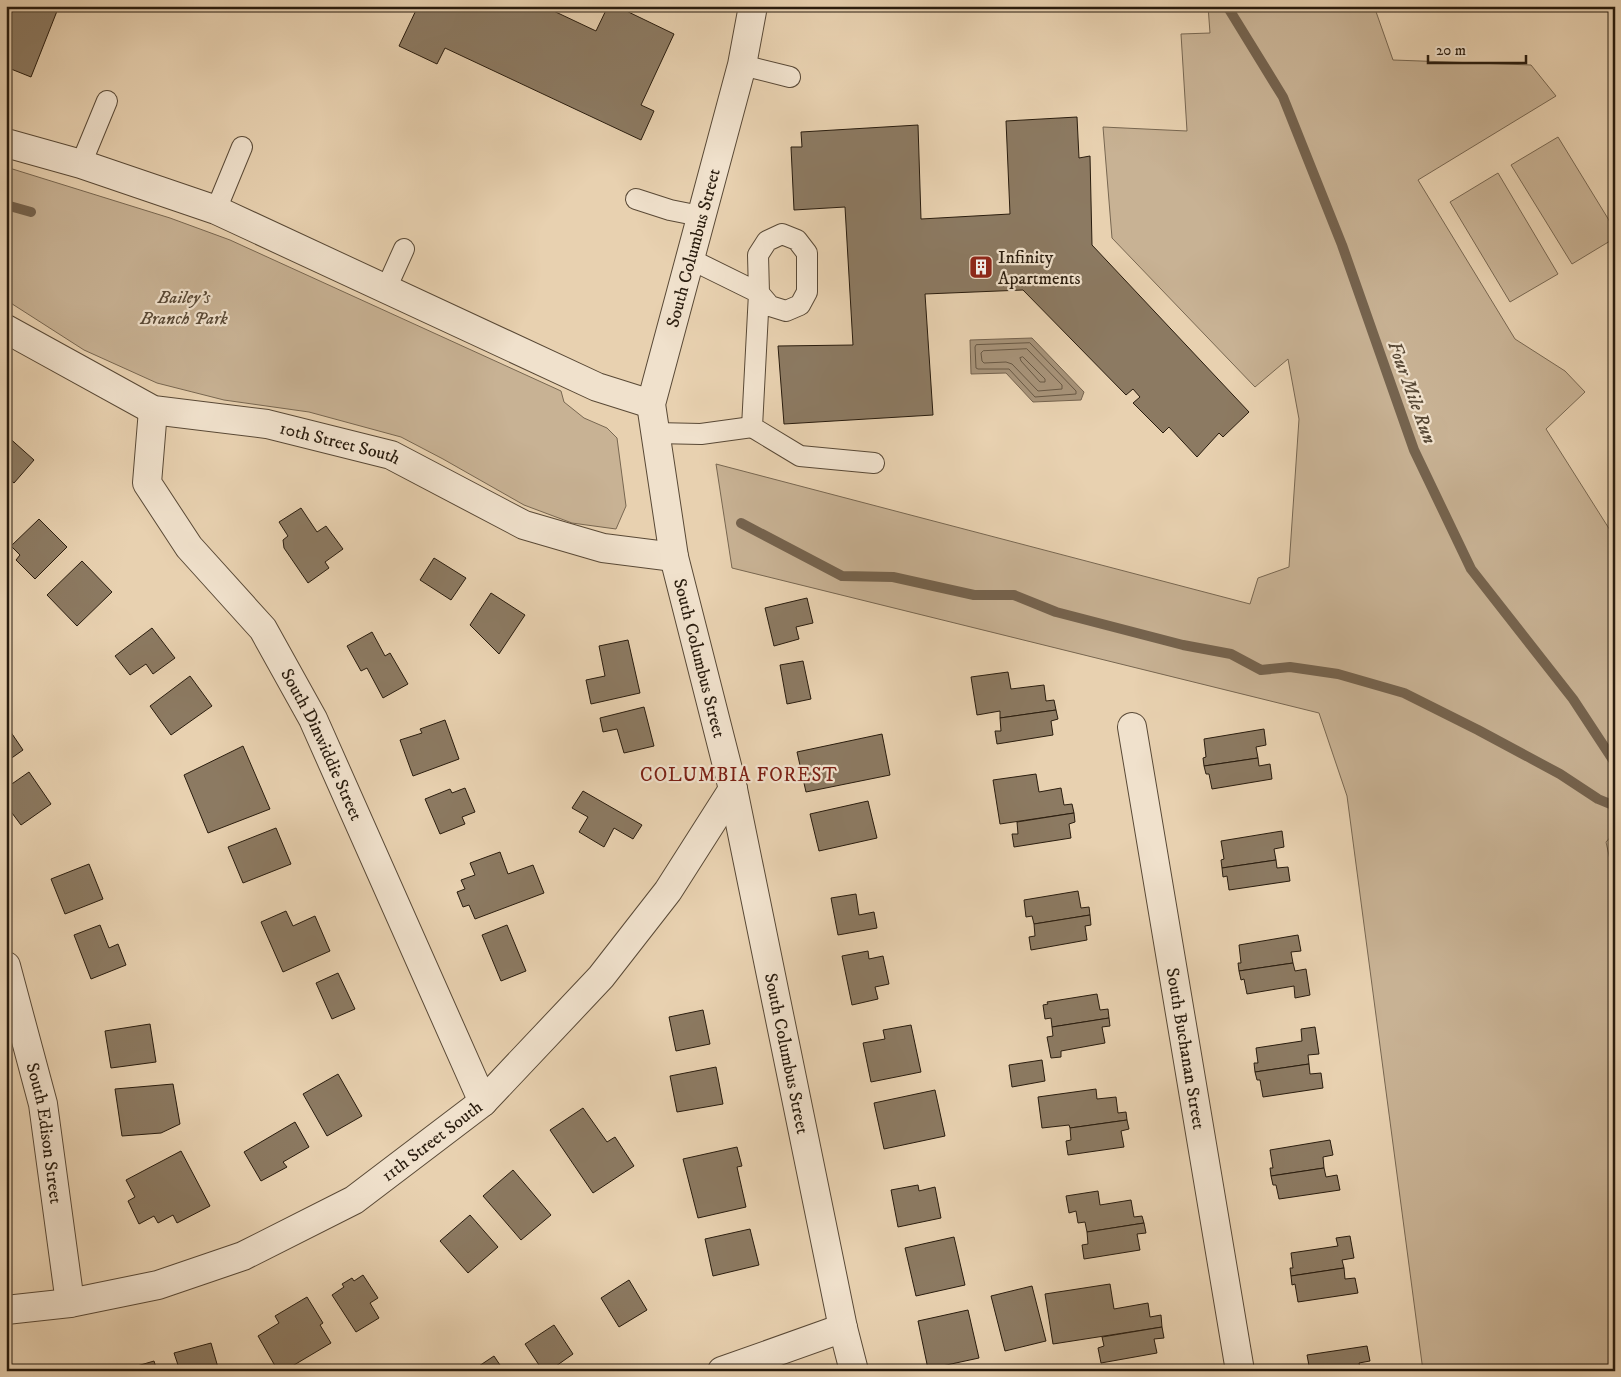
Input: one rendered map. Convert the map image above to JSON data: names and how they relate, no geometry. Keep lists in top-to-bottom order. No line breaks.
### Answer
{"streets":{"street":["South Columbus Street","10th Street South","South Dinwiddie Street","South Buchanan Street","South Edison Street","11th Street South"]},"crossings":[["South Columbus Street","10th Street South"],["South Columbus Street","11th Street South"],["10th Street South","South Dinwiddie Street"],["South Dinwiddie Street","11th Street South"],["South Edison Street","11th Street South"]],"districts":["COLUMBIA FOREST"],"water":["Four Mile Run"],"parks":["Bailey's Branch Park"],"places":{"building":["Infinity Apartments"]},"scale_bar":"20 m"}
